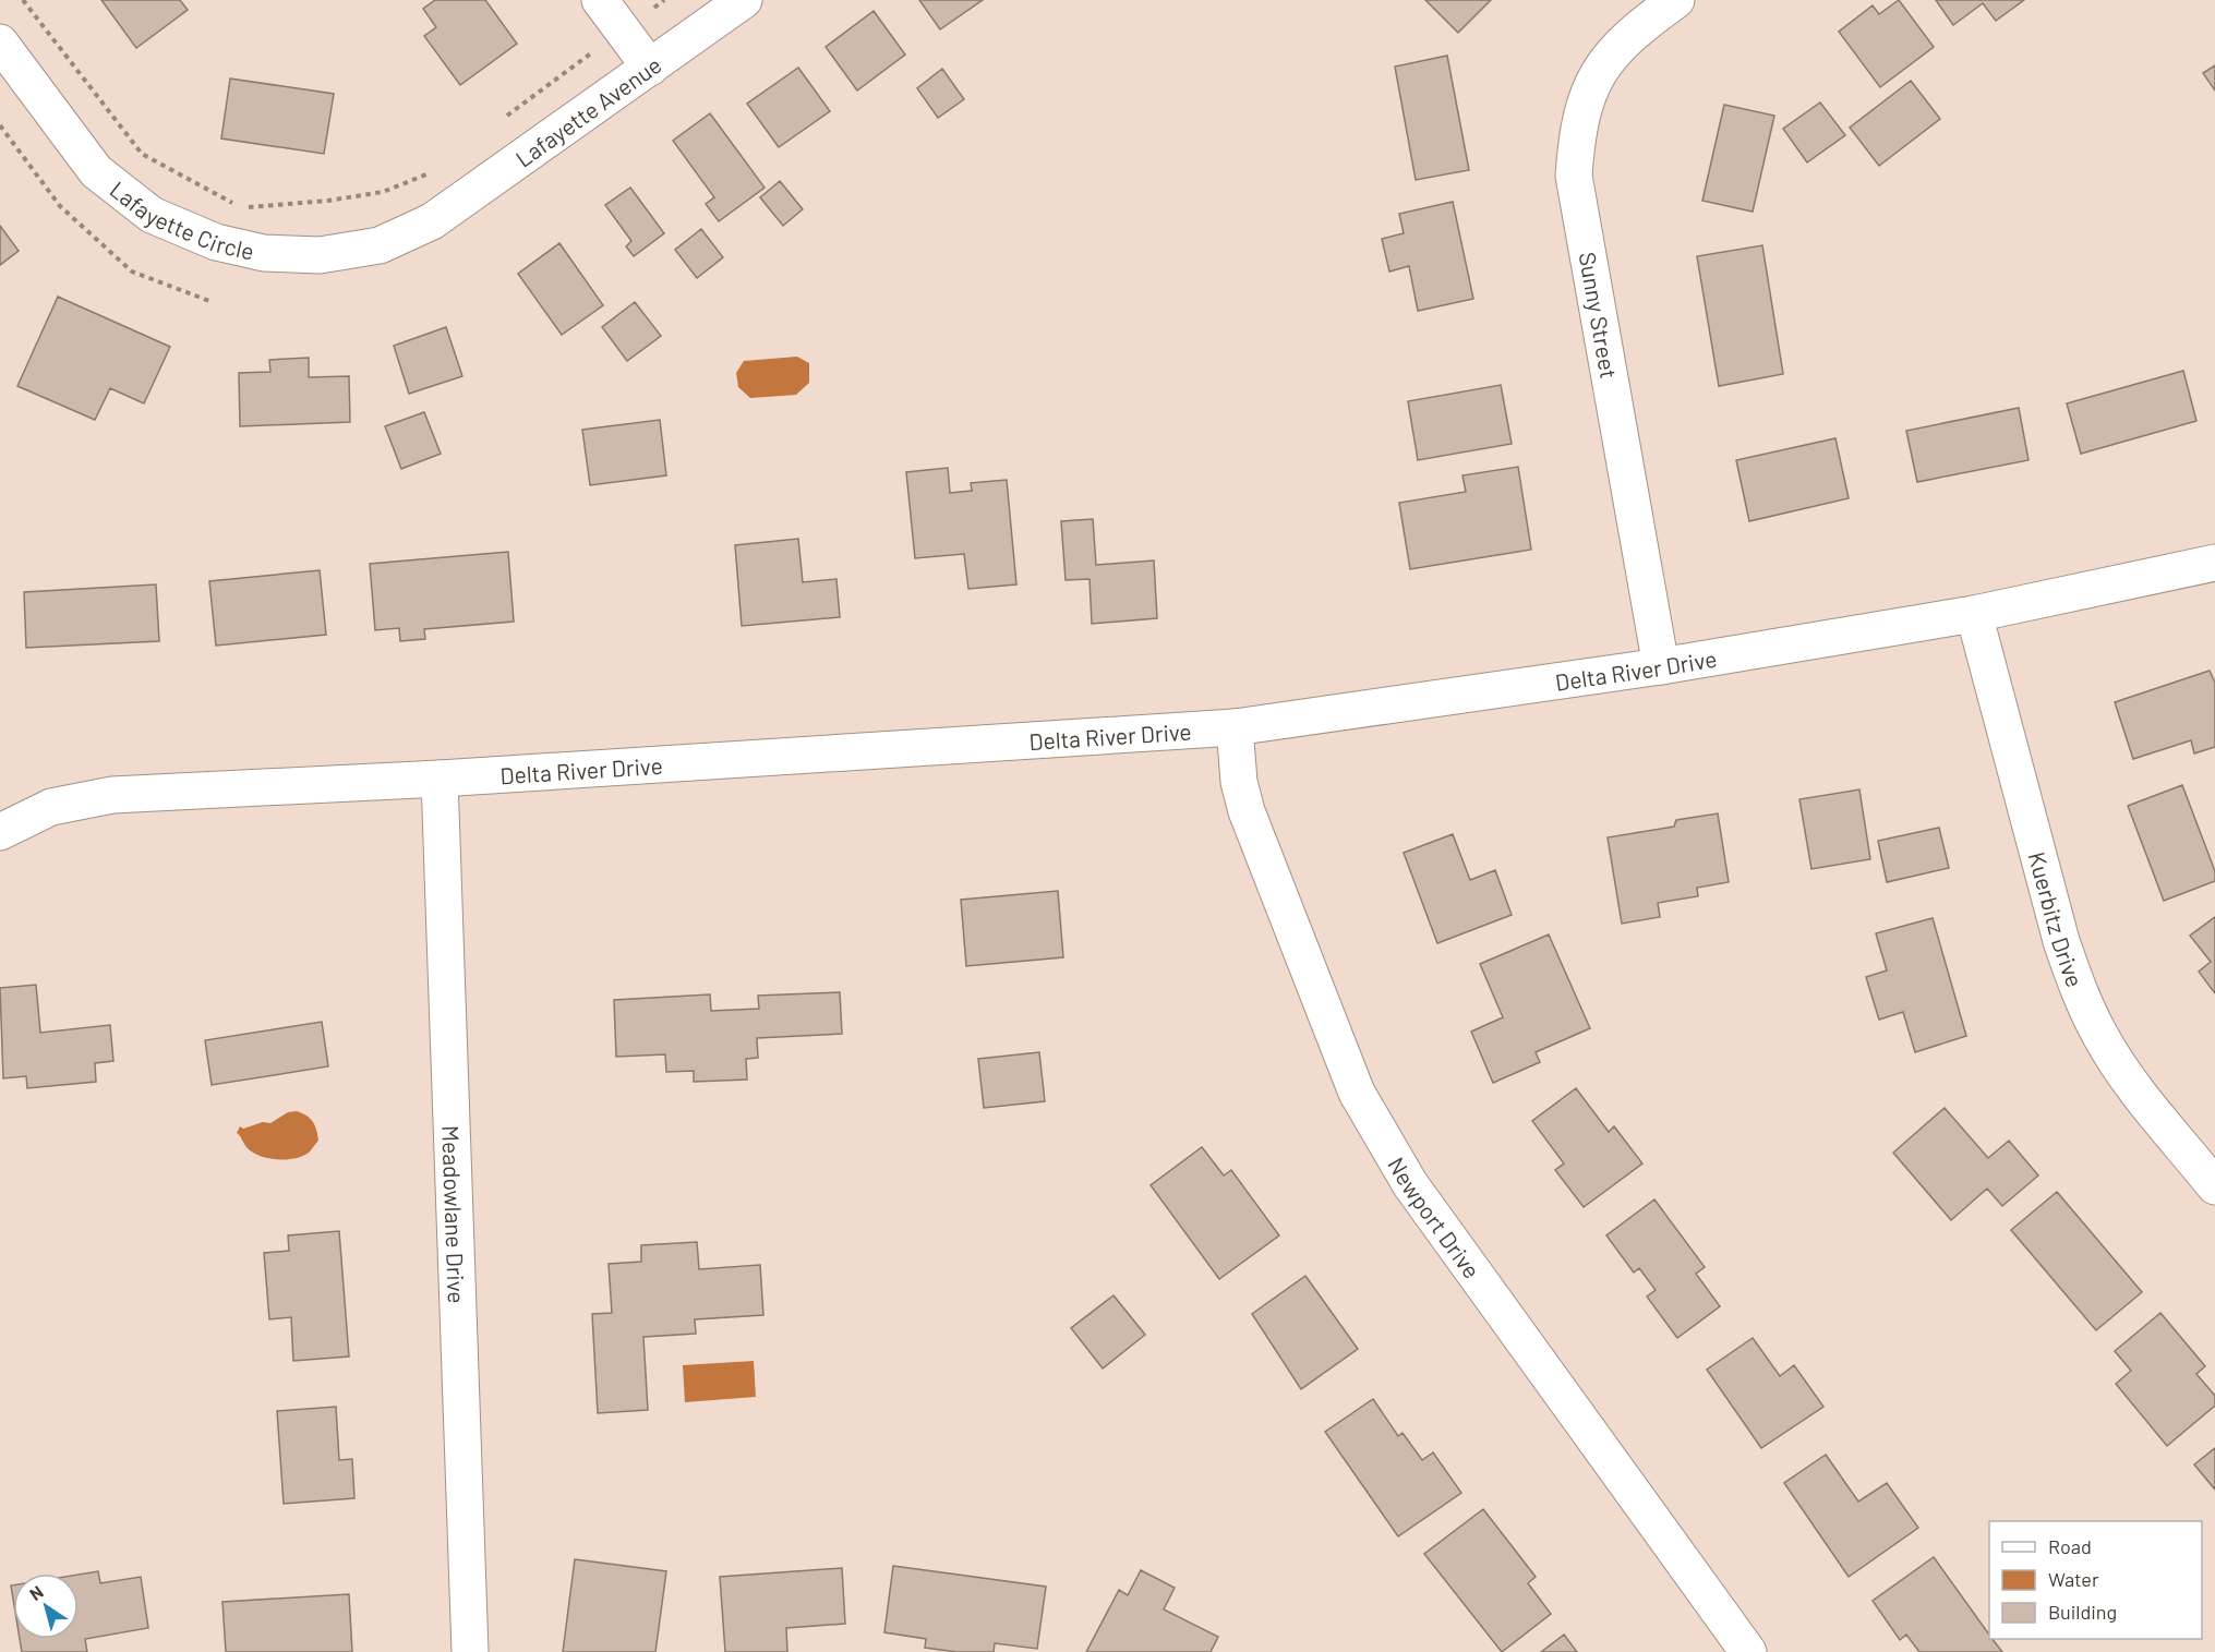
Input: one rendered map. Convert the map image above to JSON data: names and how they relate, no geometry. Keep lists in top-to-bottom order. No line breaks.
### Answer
{"streets":{"street":["Lafayette Avenue","Lafayette Circle","Sunny Street","Delta River Drive","Kuerbitz Drive","Meadowlane Drive","Newport Drive"]},"crossings":[["Lafayette Avenue","Lafayette Circle"],["Sunny Street","Delta River Drive"],["Delta River Drive","Kuerbitz Drive"],["Delta River Drive","Meadowlane Drive"],["Delta River Drive","Newport Drive"]],"legend":["Road","Water","Building"],"north":"top left"}
